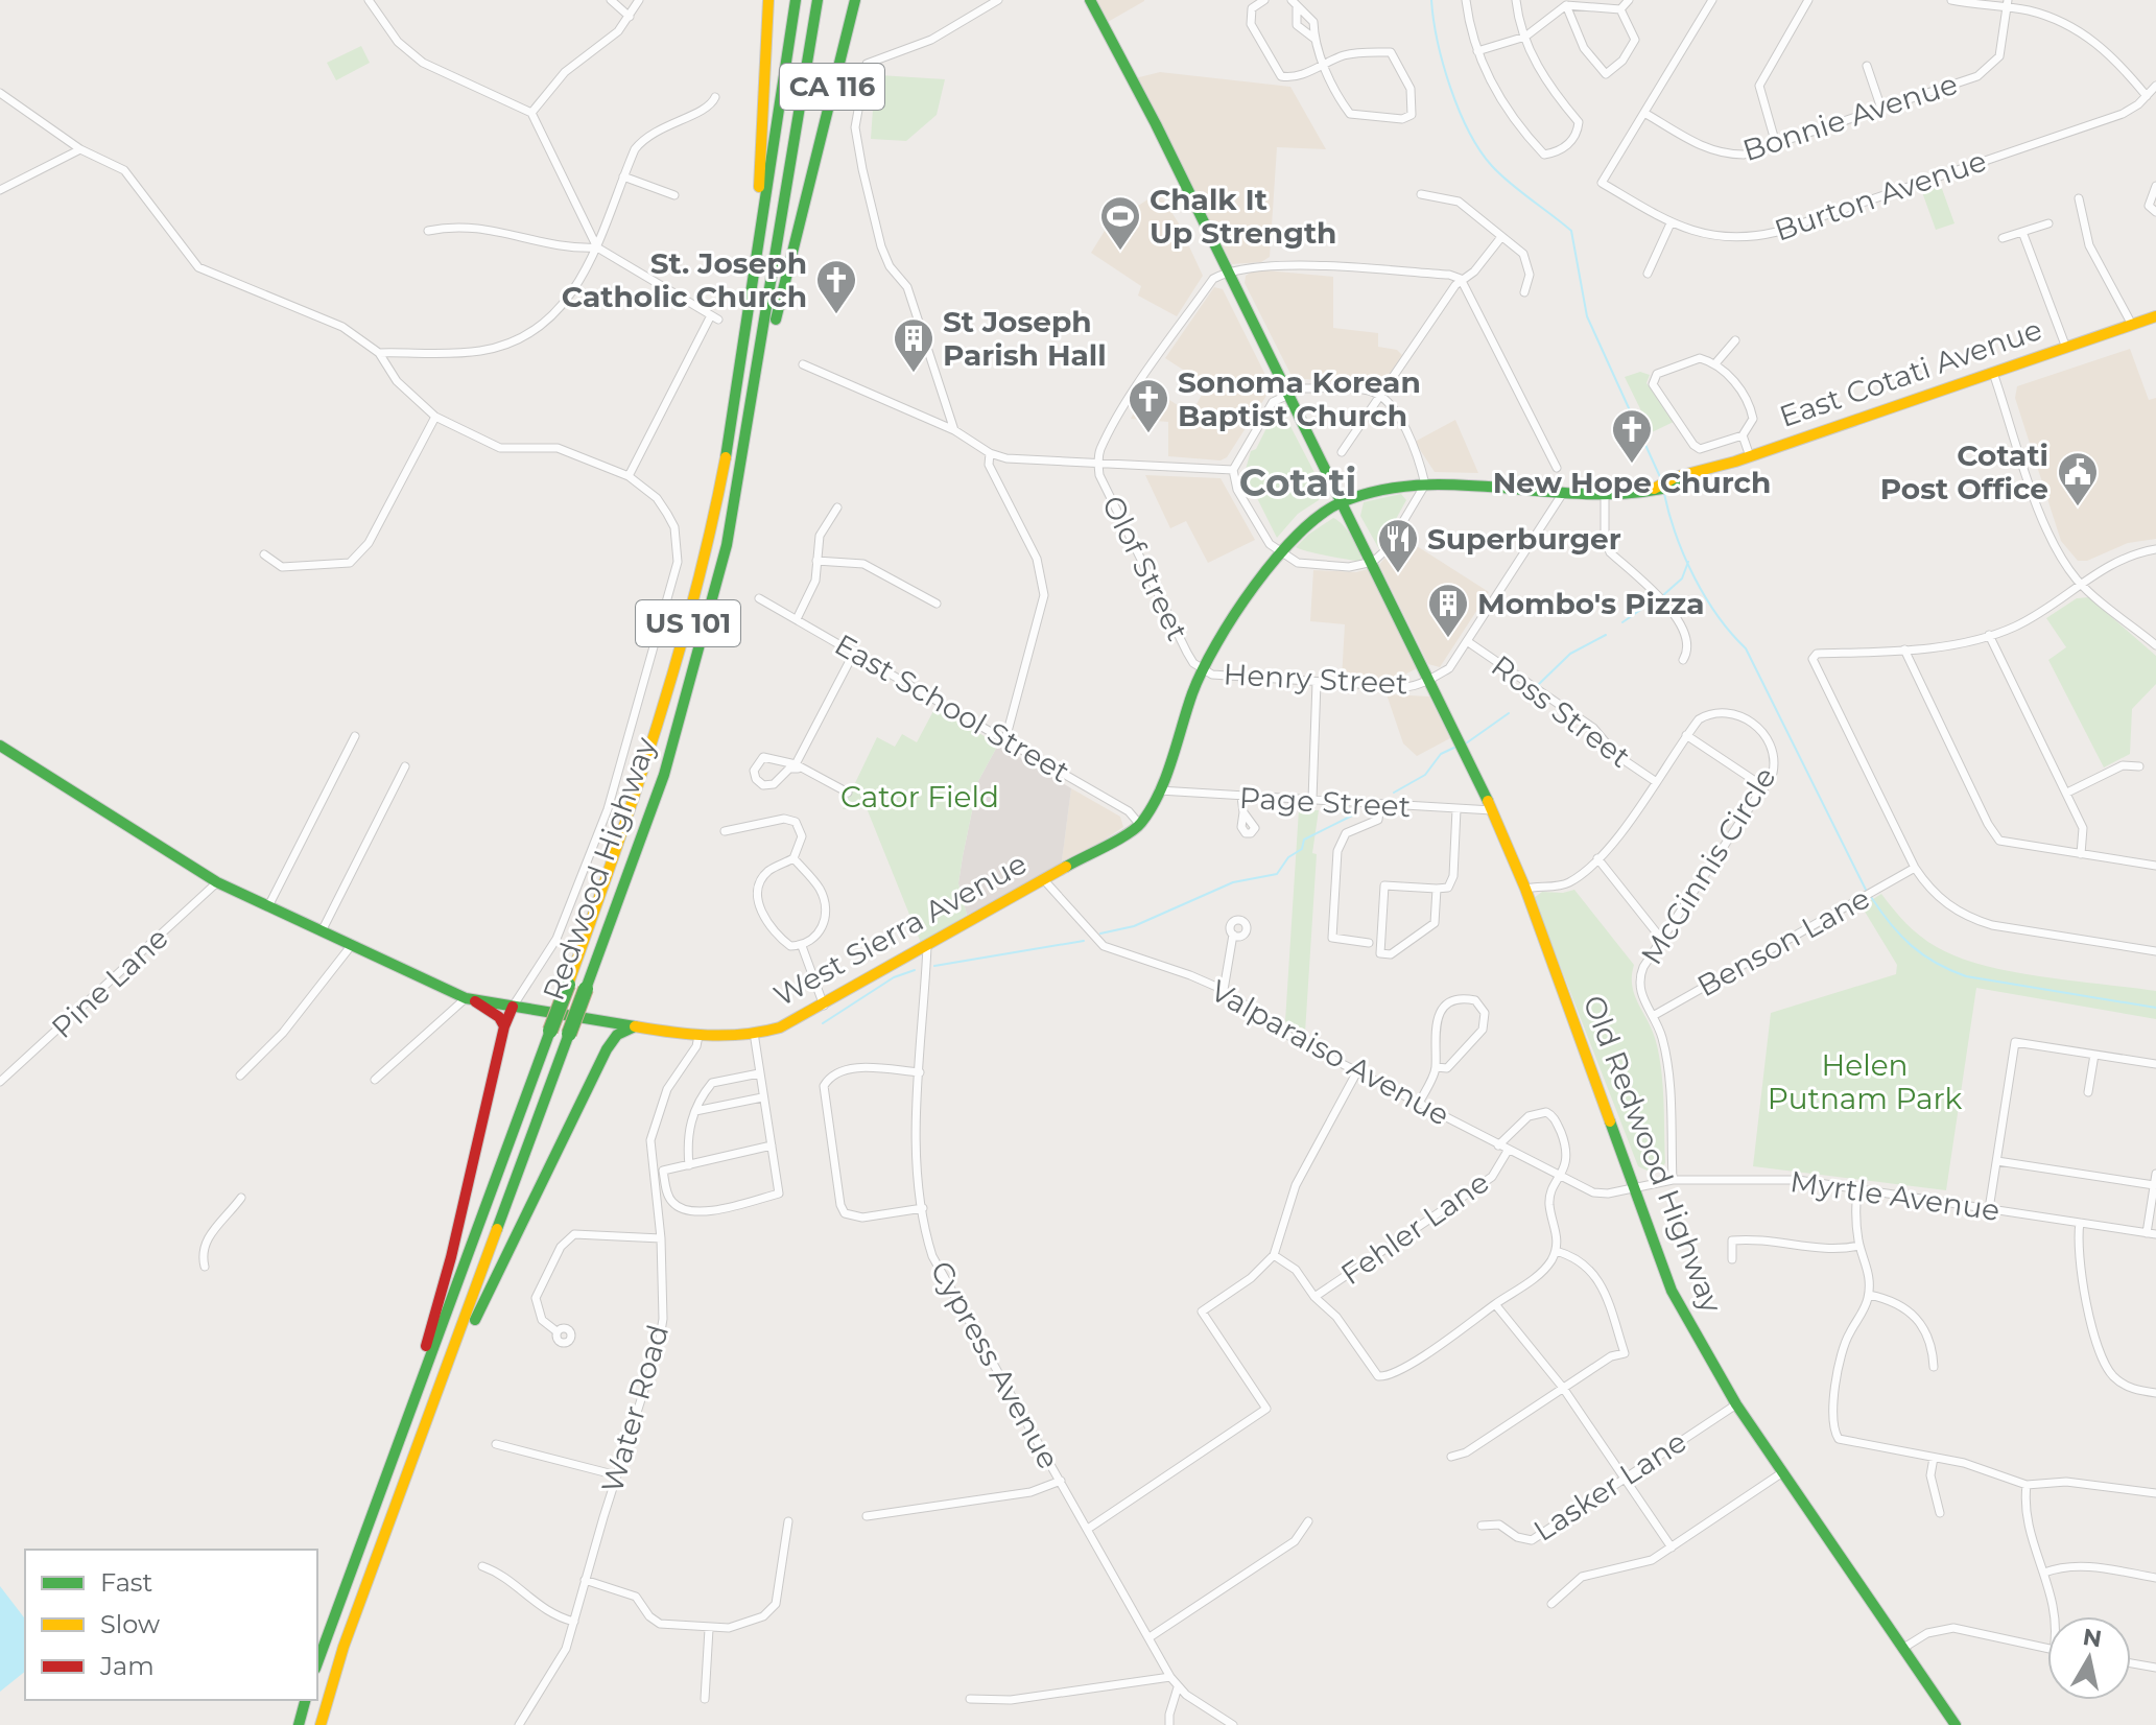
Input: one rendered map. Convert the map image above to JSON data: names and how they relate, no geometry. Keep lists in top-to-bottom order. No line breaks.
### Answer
{"streets":{"main road":["CA 116","East Cotati Avenue","US 101","Redwood Highway","West Sierra Avenue","Old Redwood Highway"],"street":["Bonnie Avenue","Burton Avenue","Olof Street","Henry Street","East School Street","Ross Street","Page Street","McGinnis Circle","Benson Lane","Pine Lane","Valparaiso Avenue","Myrtle Avenue","Fehler Lane","Cypress Avenue","Water Road","Lasker Lane"]},"crossings":[["CA 116","Redwood Highway"],["Bonnie Avenue","Burton Avenue"],["East Cotati Avenue","Old Redwood Highway"],["Olof Street","Henry Street"],["Henry Street","Old Redwood Highway"],["East School Street","West Sierra Avenue"],["Ross Street","McGinnis Circle"],["Page Street","Old Redwood Highway"],["McGinnis Circle","Benson Lane"],["McGinnis Circle","Old Redwood Highway"],["West Sierra Avenue","Pine Lane"],["West Sierra Avenue","Valparaiso Avenue"],["West Sierra Avenue","Cypress Avenue"],["West Sierra Avenue","Water Road"],["Valparaiso Avenue","Old Redwood Highway"],["Valparaiso Avenue","Myrtle Avenue"],["Valparaiso Avenue","Fehler Lane"],["Old Redwood Highway","Myrtle Avenue"],["Old Redwood Highway","Lasker Lane"]],"districts":["Cotati"],"parks":["Cator Field","Helen Putnam Park"],"places":{"sports":["Chalk It Up Strength"],"church":["St. Joseph Catholic Church","Sonoma Korean Baptist Church","New Hope Church"],"building":["St Joseph Parish Hall","Mombo's Pizza"],"public building":["Cotati Post Office"],"restaurant":["Superburger"]},"legend":["Fast","Slow","Jam"],"north":"top"}
